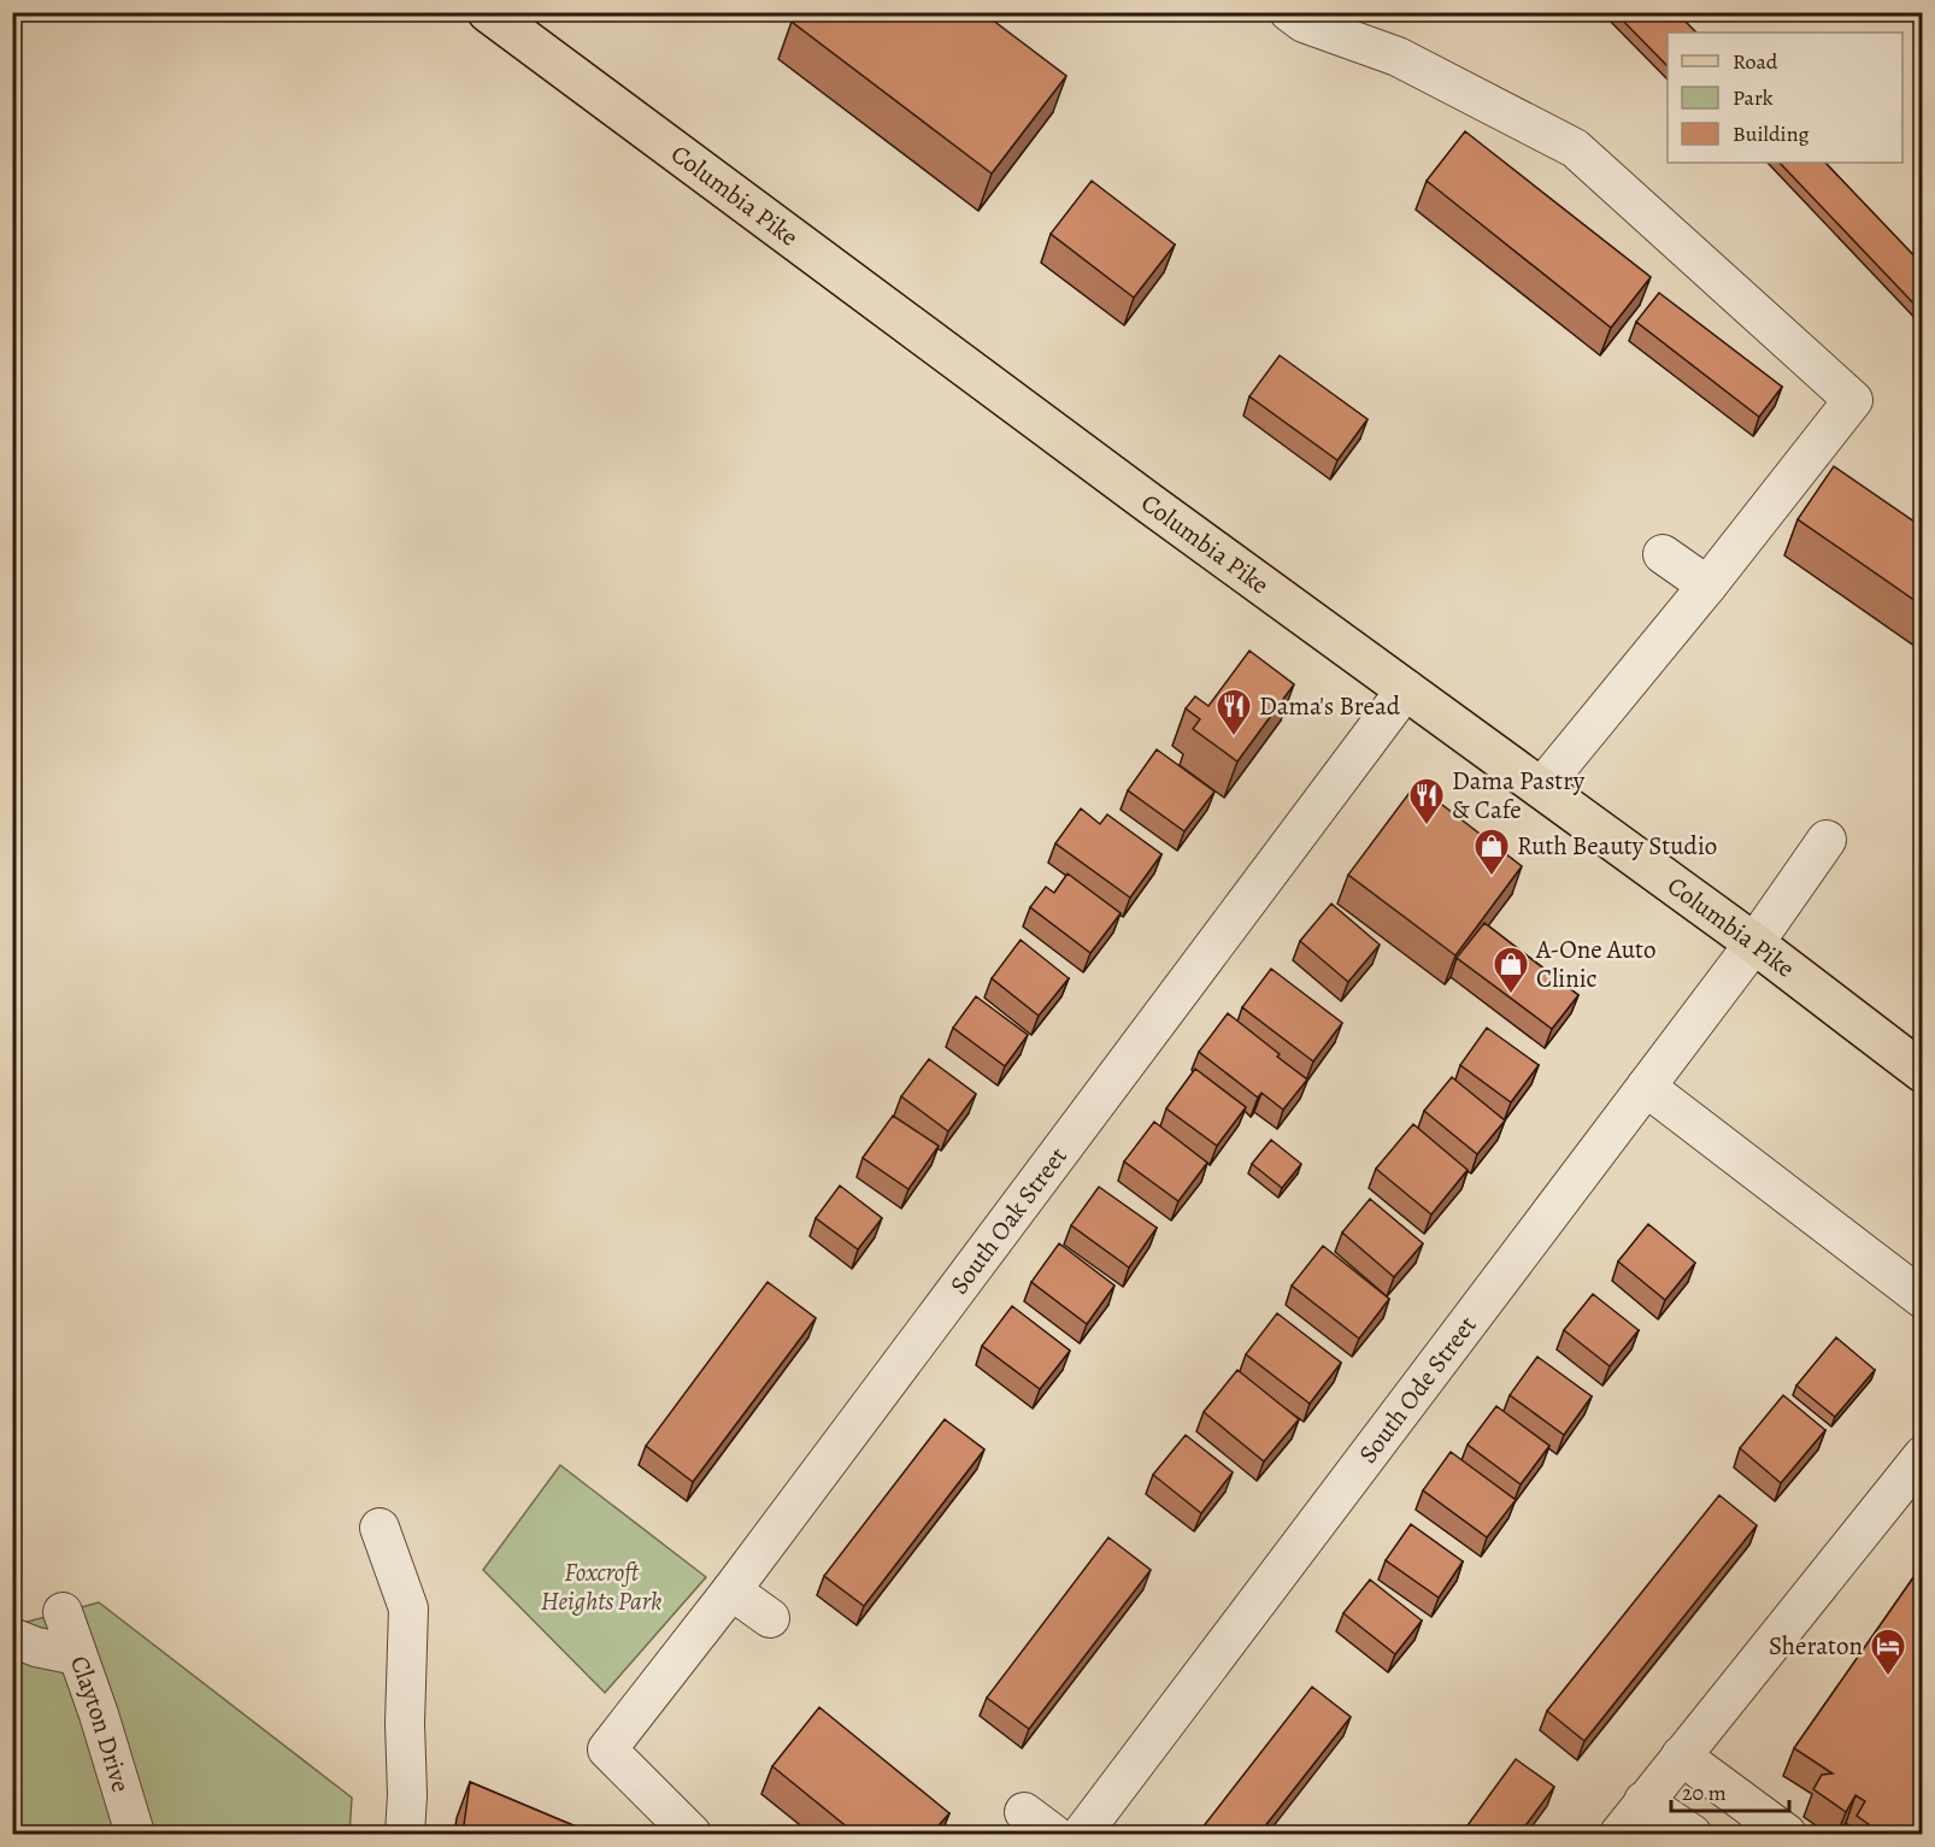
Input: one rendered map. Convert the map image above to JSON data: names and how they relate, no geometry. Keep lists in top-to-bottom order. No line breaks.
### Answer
{"streets":{"main road":["Columbia Pike"],"street":["South Oak Street","South Ode Street","Clayton Drive"]},"crossings":[["Columbia Pike","South Oak Street"],["Columbia Pike","South Ode Street"]],"parks":["Foxcroft Heights Park"],"places":{"restaurant":["Dama's Bread","Dama Pastry & Cafe"],"shop":["Ruth Beauty Studio","A-One Auto Clinic"],"hotel":["Sheraton"]},"legend":["Road","Park","Building"],"scale_bar":"20 m"}
